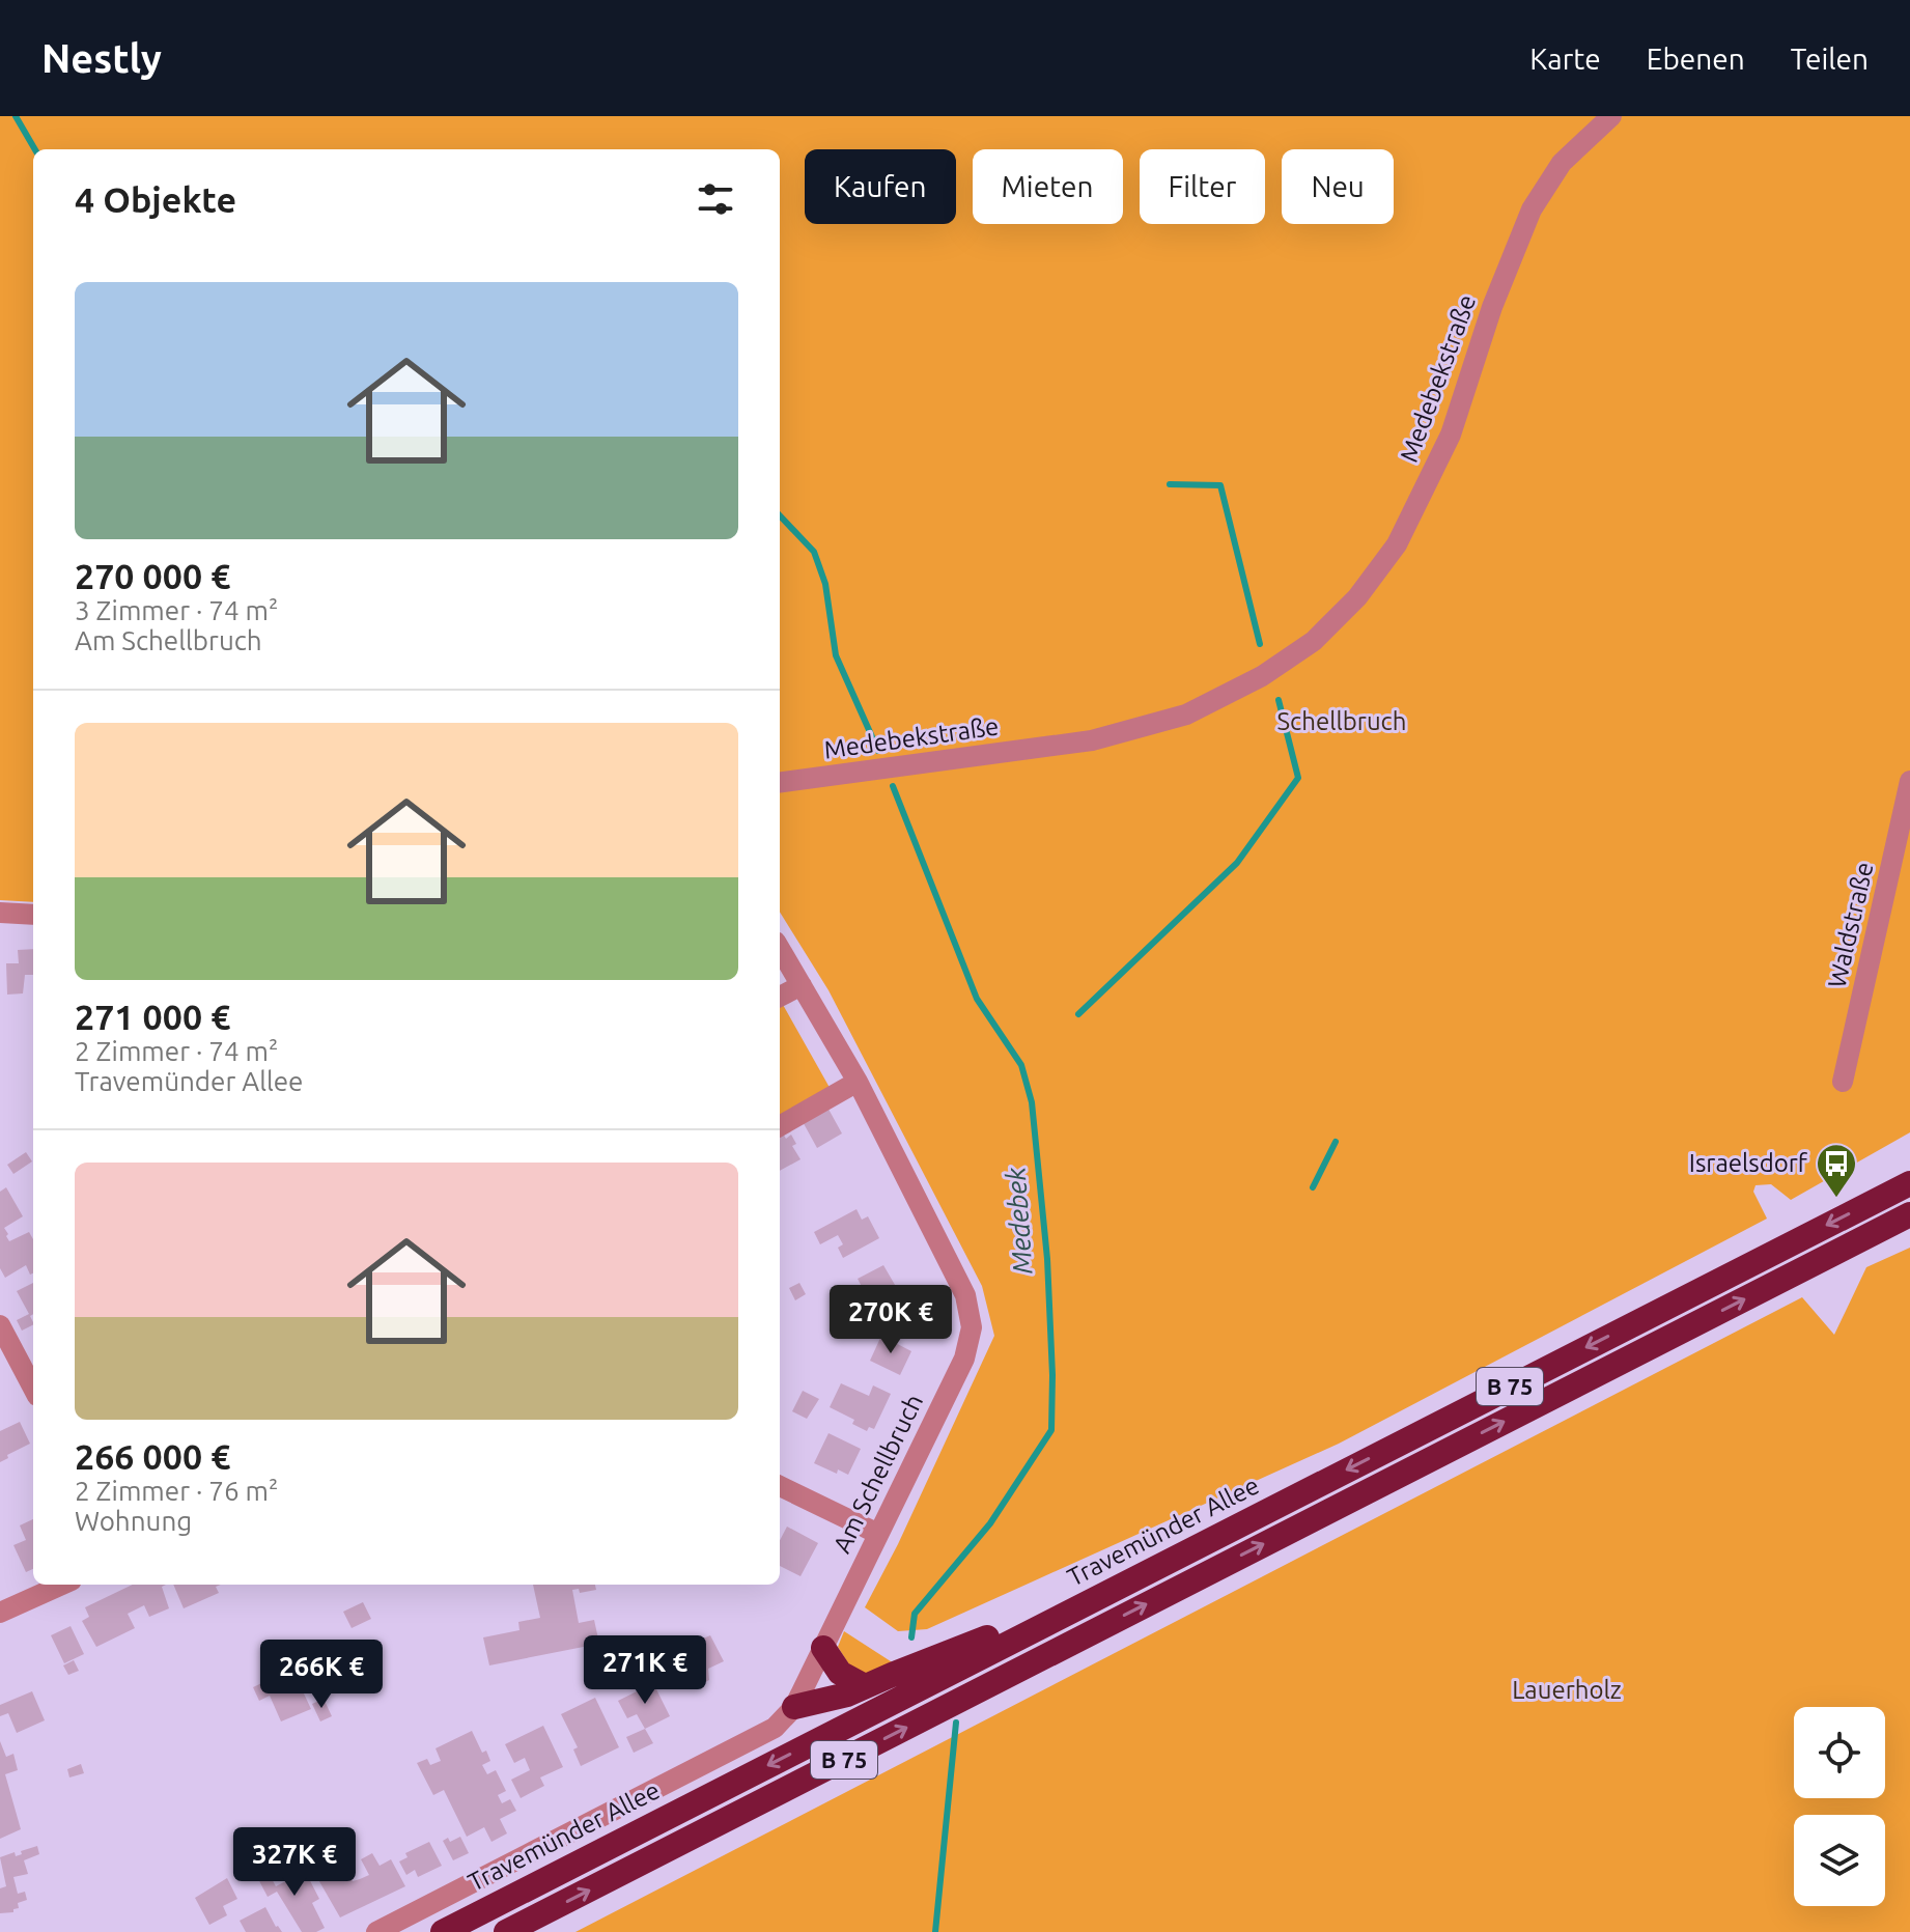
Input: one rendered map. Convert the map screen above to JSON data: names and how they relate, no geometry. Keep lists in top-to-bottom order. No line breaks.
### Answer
{"streets":{"highway":["B 75","Travemünder Allee"],"street":["Medebekstraße","Waldstraße","Am Schellbruch"]},"crossings":[["Am Schellbruch","Travemünder Allee"]],"water":["Medebek"],"parks":["Schellbruch","Lauerholz"],"places":{"bus stop":["Israelsdorf"]},"page":{"header":"Nestly","nav":["Karte","Ebenen","Teilen"],"chip":["Kaufen","Mieten","Filter","Neu"],"heading":"4 Objekte","list":[{"name":"270 000 €","note":"3 Zimmer · 74 m² · Am Schellbruch"},{"name":"271 000 €","note":"2 Zimmer · 74 m² · Travemünder Allee"},{"name":"266 000 €","note":"2 Zimmer · 76 m² · Wohnung"}],"price":["270K €","271K €","266K €","327K €"]}}
